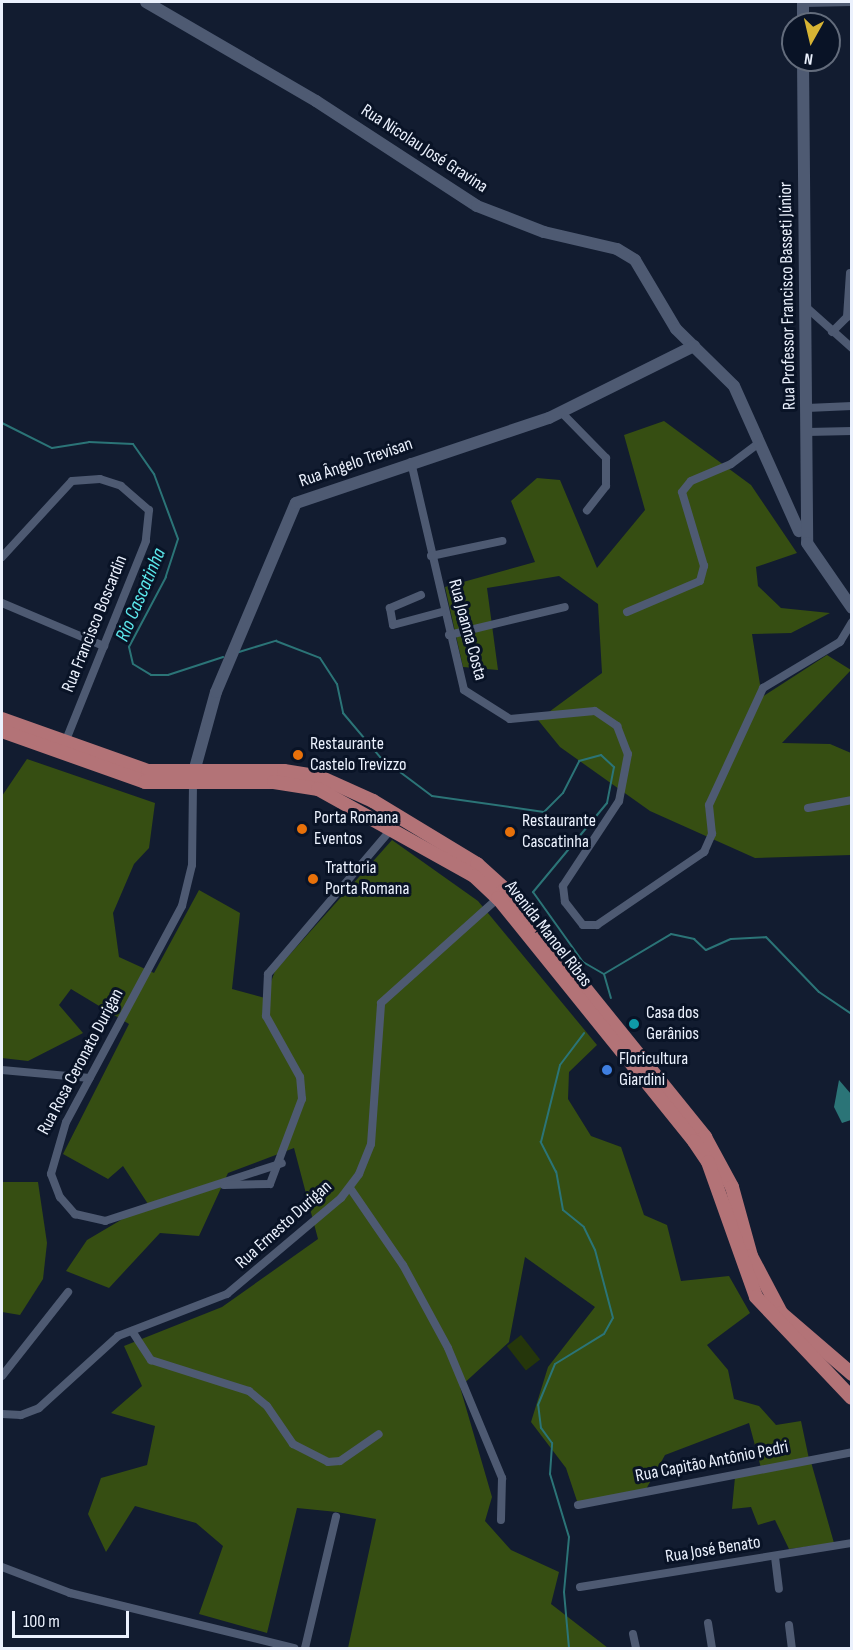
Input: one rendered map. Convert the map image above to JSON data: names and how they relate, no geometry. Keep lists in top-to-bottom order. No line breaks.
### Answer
{"streets":{"main road":["Rua Nicolau José Gravina","Rua Professor Francisco Basseti Júnior","Rua Ângelo Trevisan","Avenida Manoel Ribas"],"street":["Rua Francisco Boscardin","Rua Joanna Costa","Rua Rosa Ceronato Durigan","Rua Ernesto Durigan","Rua Capitão Antônio Pedri","Rua José Benato"]},"crossings":[["Rua Nicolau José Gravina","Rua Professor Francisco Basseti Júnior"],["Rua Nicolau José Gravina","Rua Ângelo Trevisan"],["Rua Ângelo Trevisan","Rua Joanna Costa"],["Rua Ângelo Trevisan","Avenida Manoel Ribas"],["Rua Ângelo Trevisan","Rua Rosa Ceronato Durigan"],["Rua Francisco Boscardin","Avenida Manoel Ribas"],["Avenida Manoel Ribas","Rua Rosa Ceronato Durigan"],["Avenida Manoel Ribas","Rua Ernesto Durigan"]],"water":["Rio Cascatinha"],"places":["Restaurante Castelo Trevizzo","Porta Romana Eventos","Restaurante Cascatinha","Trattoria Porta Romana","Casa dos Gerânios","Floricultura Giardini"],"scale_bar":"100 m","north":"bottom"}
